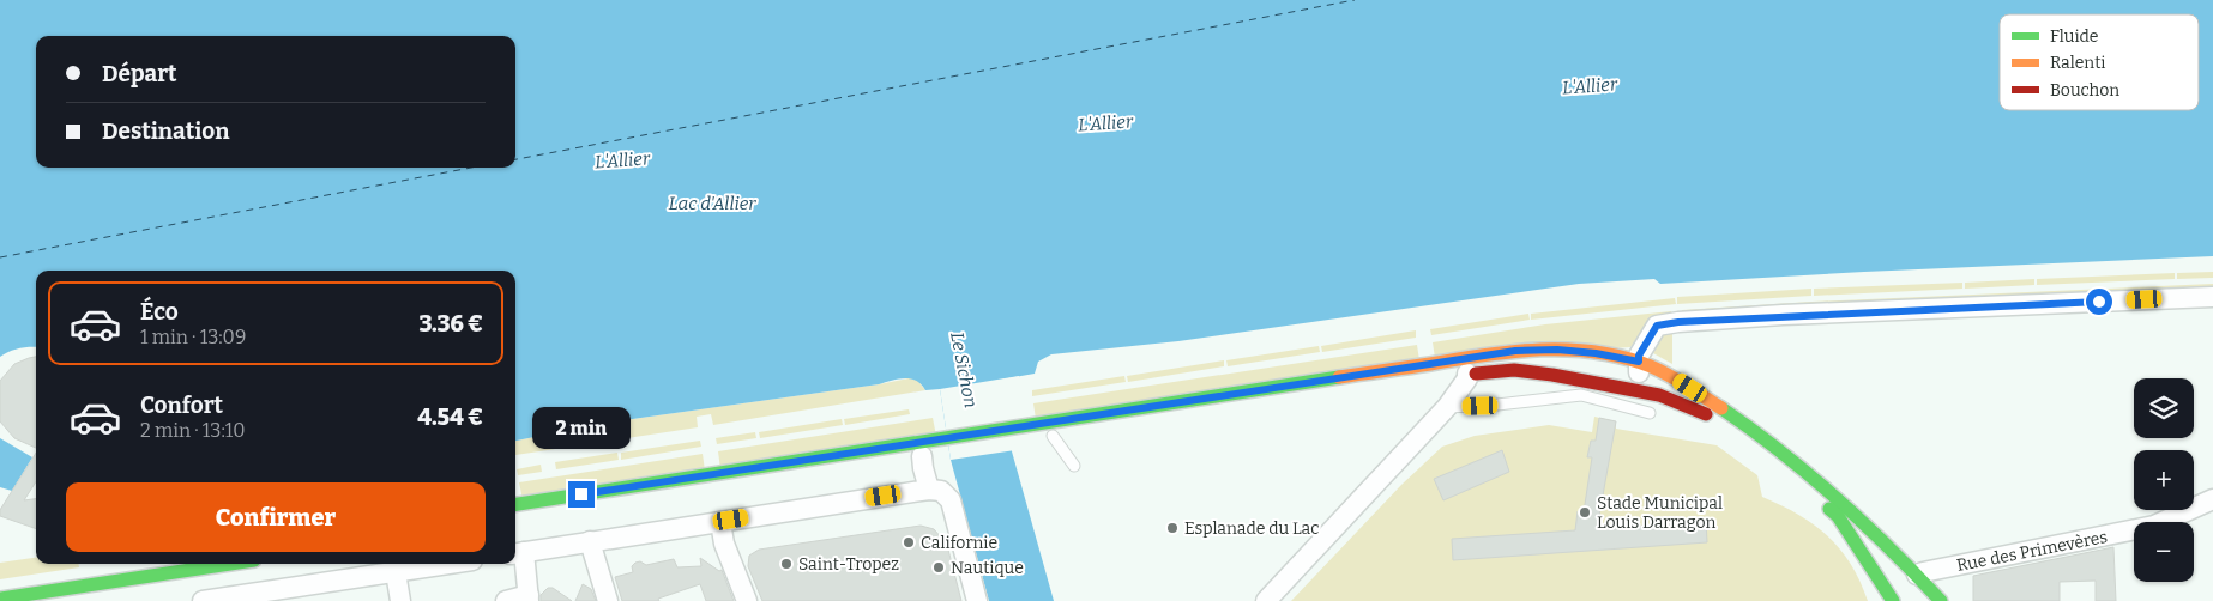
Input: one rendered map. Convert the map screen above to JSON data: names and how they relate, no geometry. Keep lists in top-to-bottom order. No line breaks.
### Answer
{"streets":{"street":["Rue des Primevères"]},"water":["L'Allier","Lac d'Allier","Le Sichon"],"places":["Stade Municipal Louis Darragon","Esplanade du Lac","Californie","Saint-Tropez","Nautique"],"legend":["Fluide","Ralenti","Bouchon"],"page":{"banner":["Départ","Destination"],"list":[{"name":"Éco","note":"1 min · 13:09","value":"3.36 €"},{"name":"Confort","note":"2 min · 13:10","value":"4.54 €"}],"map_buttons":["+","−"],"bubble":"2 min","buttons":"Confirmer"}}
